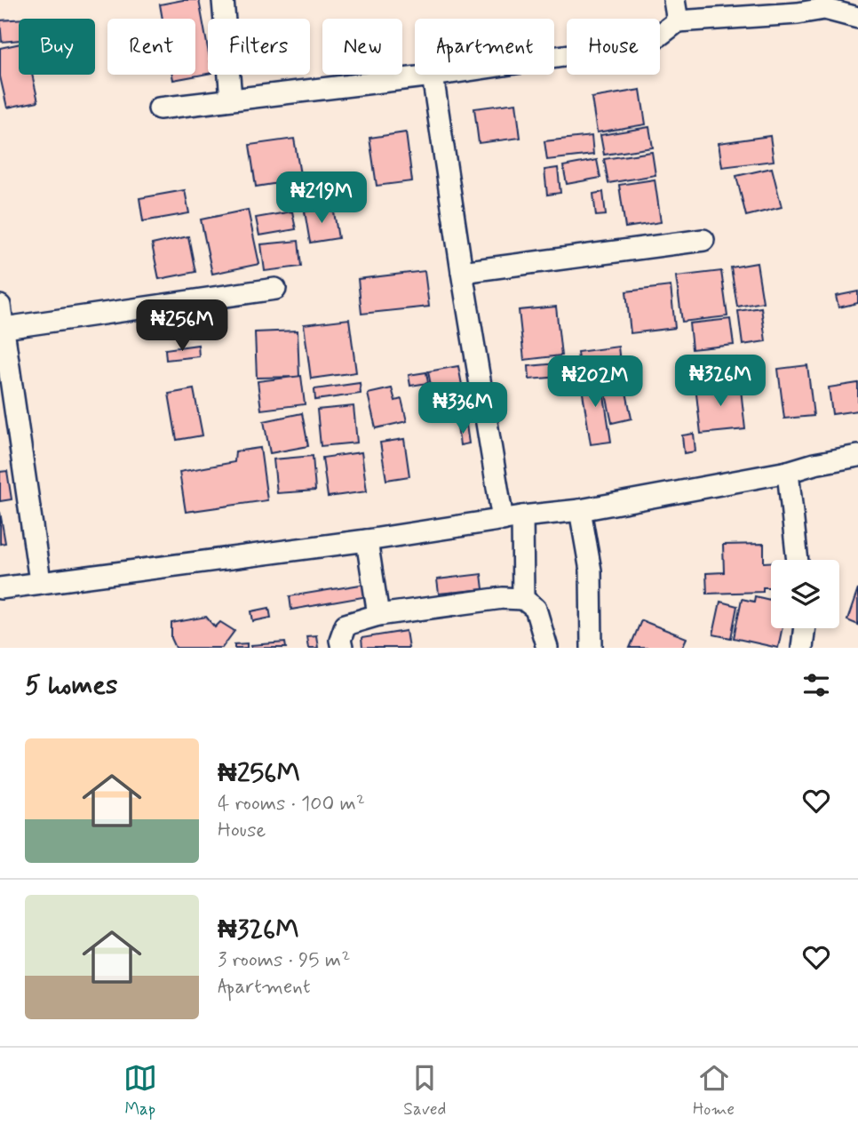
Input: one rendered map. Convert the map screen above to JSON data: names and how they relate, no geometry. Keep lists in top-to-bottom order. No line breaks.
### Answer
{"page":{"chip":["Buy","Rent","Filters","New","Apartment","House"],"price":["₦219M","₦256M","₦326M","₦202M","₦336M"],"heading":"5 homes","list":[{"name":"₦256M","note":"4 rooms · 100 m² · House"},{"name":"₦326M","note":"3 rooms · 95 m² · Apartment"}],"tabs":["Map","Saved","Home"]}}
